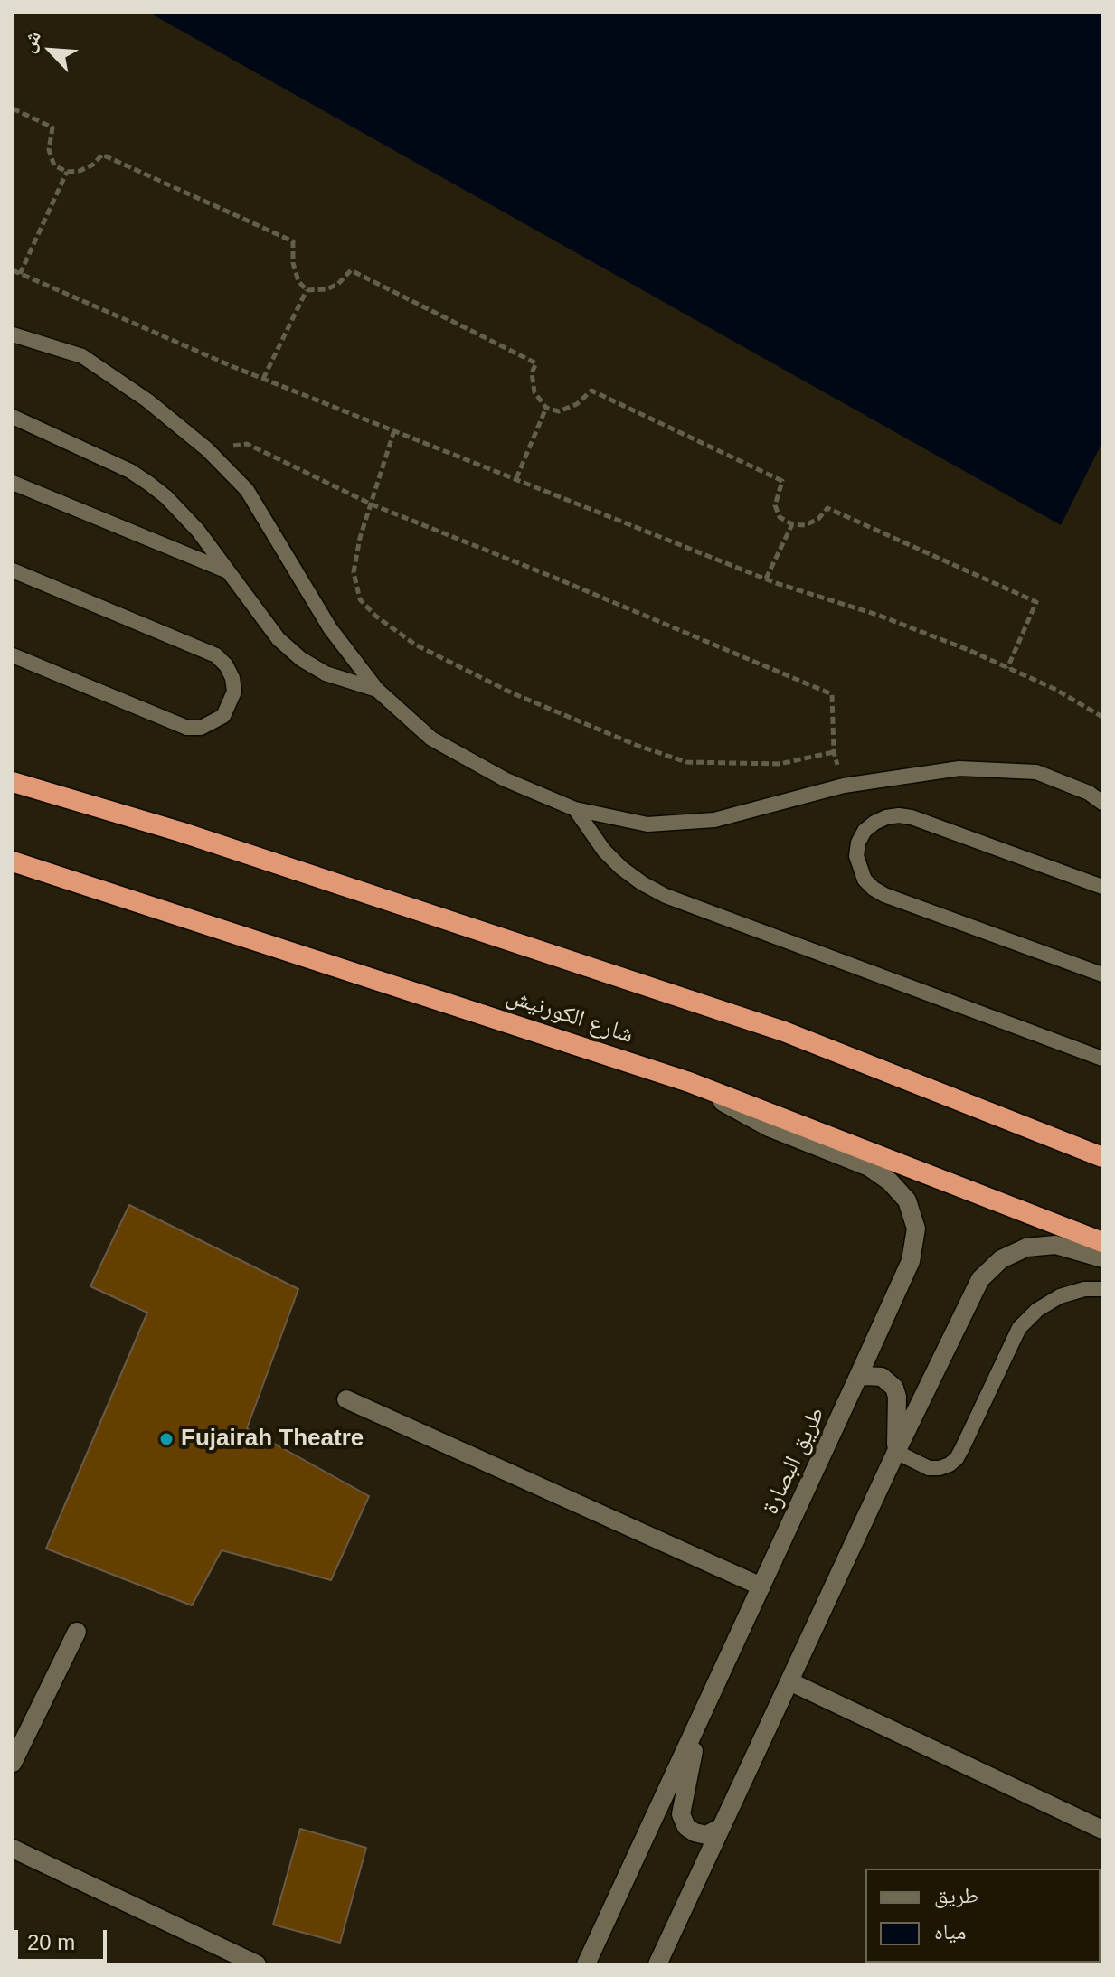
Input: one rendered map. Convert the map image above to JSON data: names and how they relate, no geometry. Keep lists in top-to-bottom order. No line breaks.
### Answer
{"streets":{"highway":["شارع الكورنيش"],"street":["طريق البصارة"]},"crossings":[["شارع الكورنيش","طريق البصارة"]],"places":["Fujairah Theatre"],"legend":["طريق","مياه"],"scale_bar":"20 m","north":"top left"}
